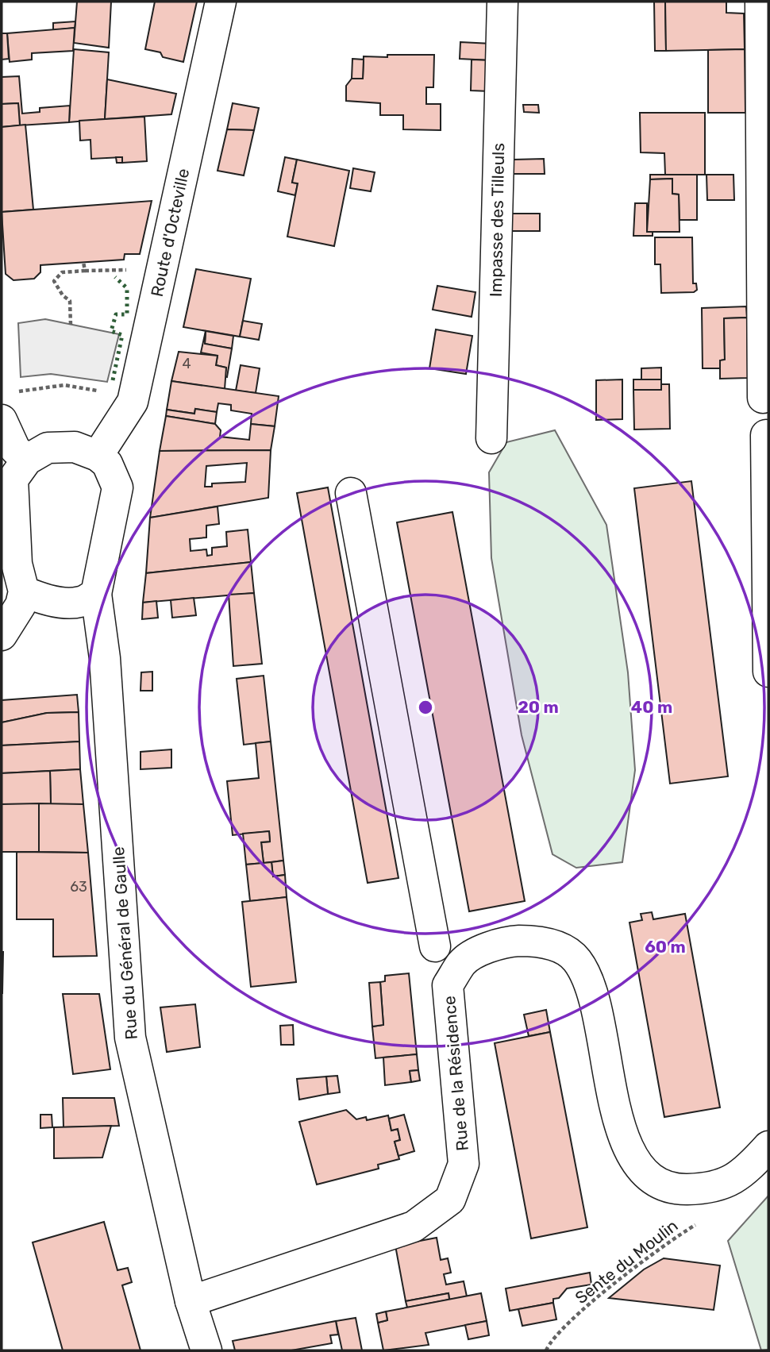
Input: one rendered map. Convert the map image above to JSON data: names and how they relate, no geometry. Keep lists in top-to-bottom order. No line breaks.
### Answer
{"streets":{"main road":["Impasse des Tilleuls","Route d'Octeville","Rue du Général de Gaulle","Rue de la Résidence"],"path":["Sente du Moulin"]},"crossings":[["Route d'Octeville","Rue du Général de Gaulle"],["Rue du Général de Gaulle","Rue de la Résidence"]],"house_numbers":["4","63"],"rings":["20 m","40 m","60 m"]}
